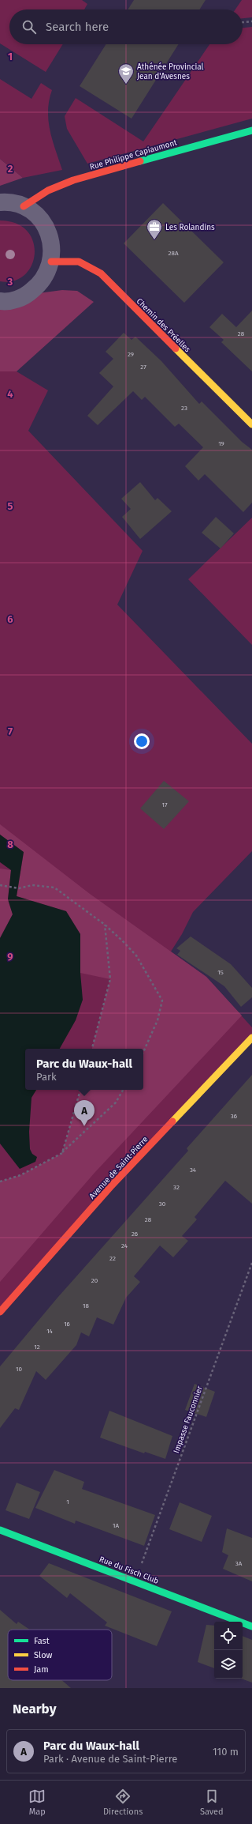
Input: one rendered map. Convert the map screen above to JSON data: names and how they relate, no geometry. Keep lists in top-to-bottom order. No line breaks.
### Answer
{"streets":{"street":["Rue Philippe Capiaumont","Chemin des Préelles","Avenue de Saint-Pierre","Rue du Fisch Club"],"path":["Impasse Fauconnier"]},"crossings":[["Impasse Fauconnier","Rue du Fisch Club"]],"places":{"school or university":["Athénée Provincial Jean d'Avesnes"],"office":["Les Rolandins"]},"house_numbers":["28A","28","29","27","23","19","17","15","36","34","32","30","28","26","24","22","20","18","16","14","12","10","1","1A","3A"],"legend":["Fast","Slow","Jam"],"page":{"search":"Search here","popup":["Parc du Waux-hall","Park"],"pins":"A","heading":"Nearby","list":[{"mark":"A","name":"Parc du Waux-hall","note":"Park · Avenue de Saint-Pierre","value":"110 m"}],"nav":["Map","Directions","Saved"]},"grid":{"rows":["1","2","3","4","5","6","7","8","9"]}}
